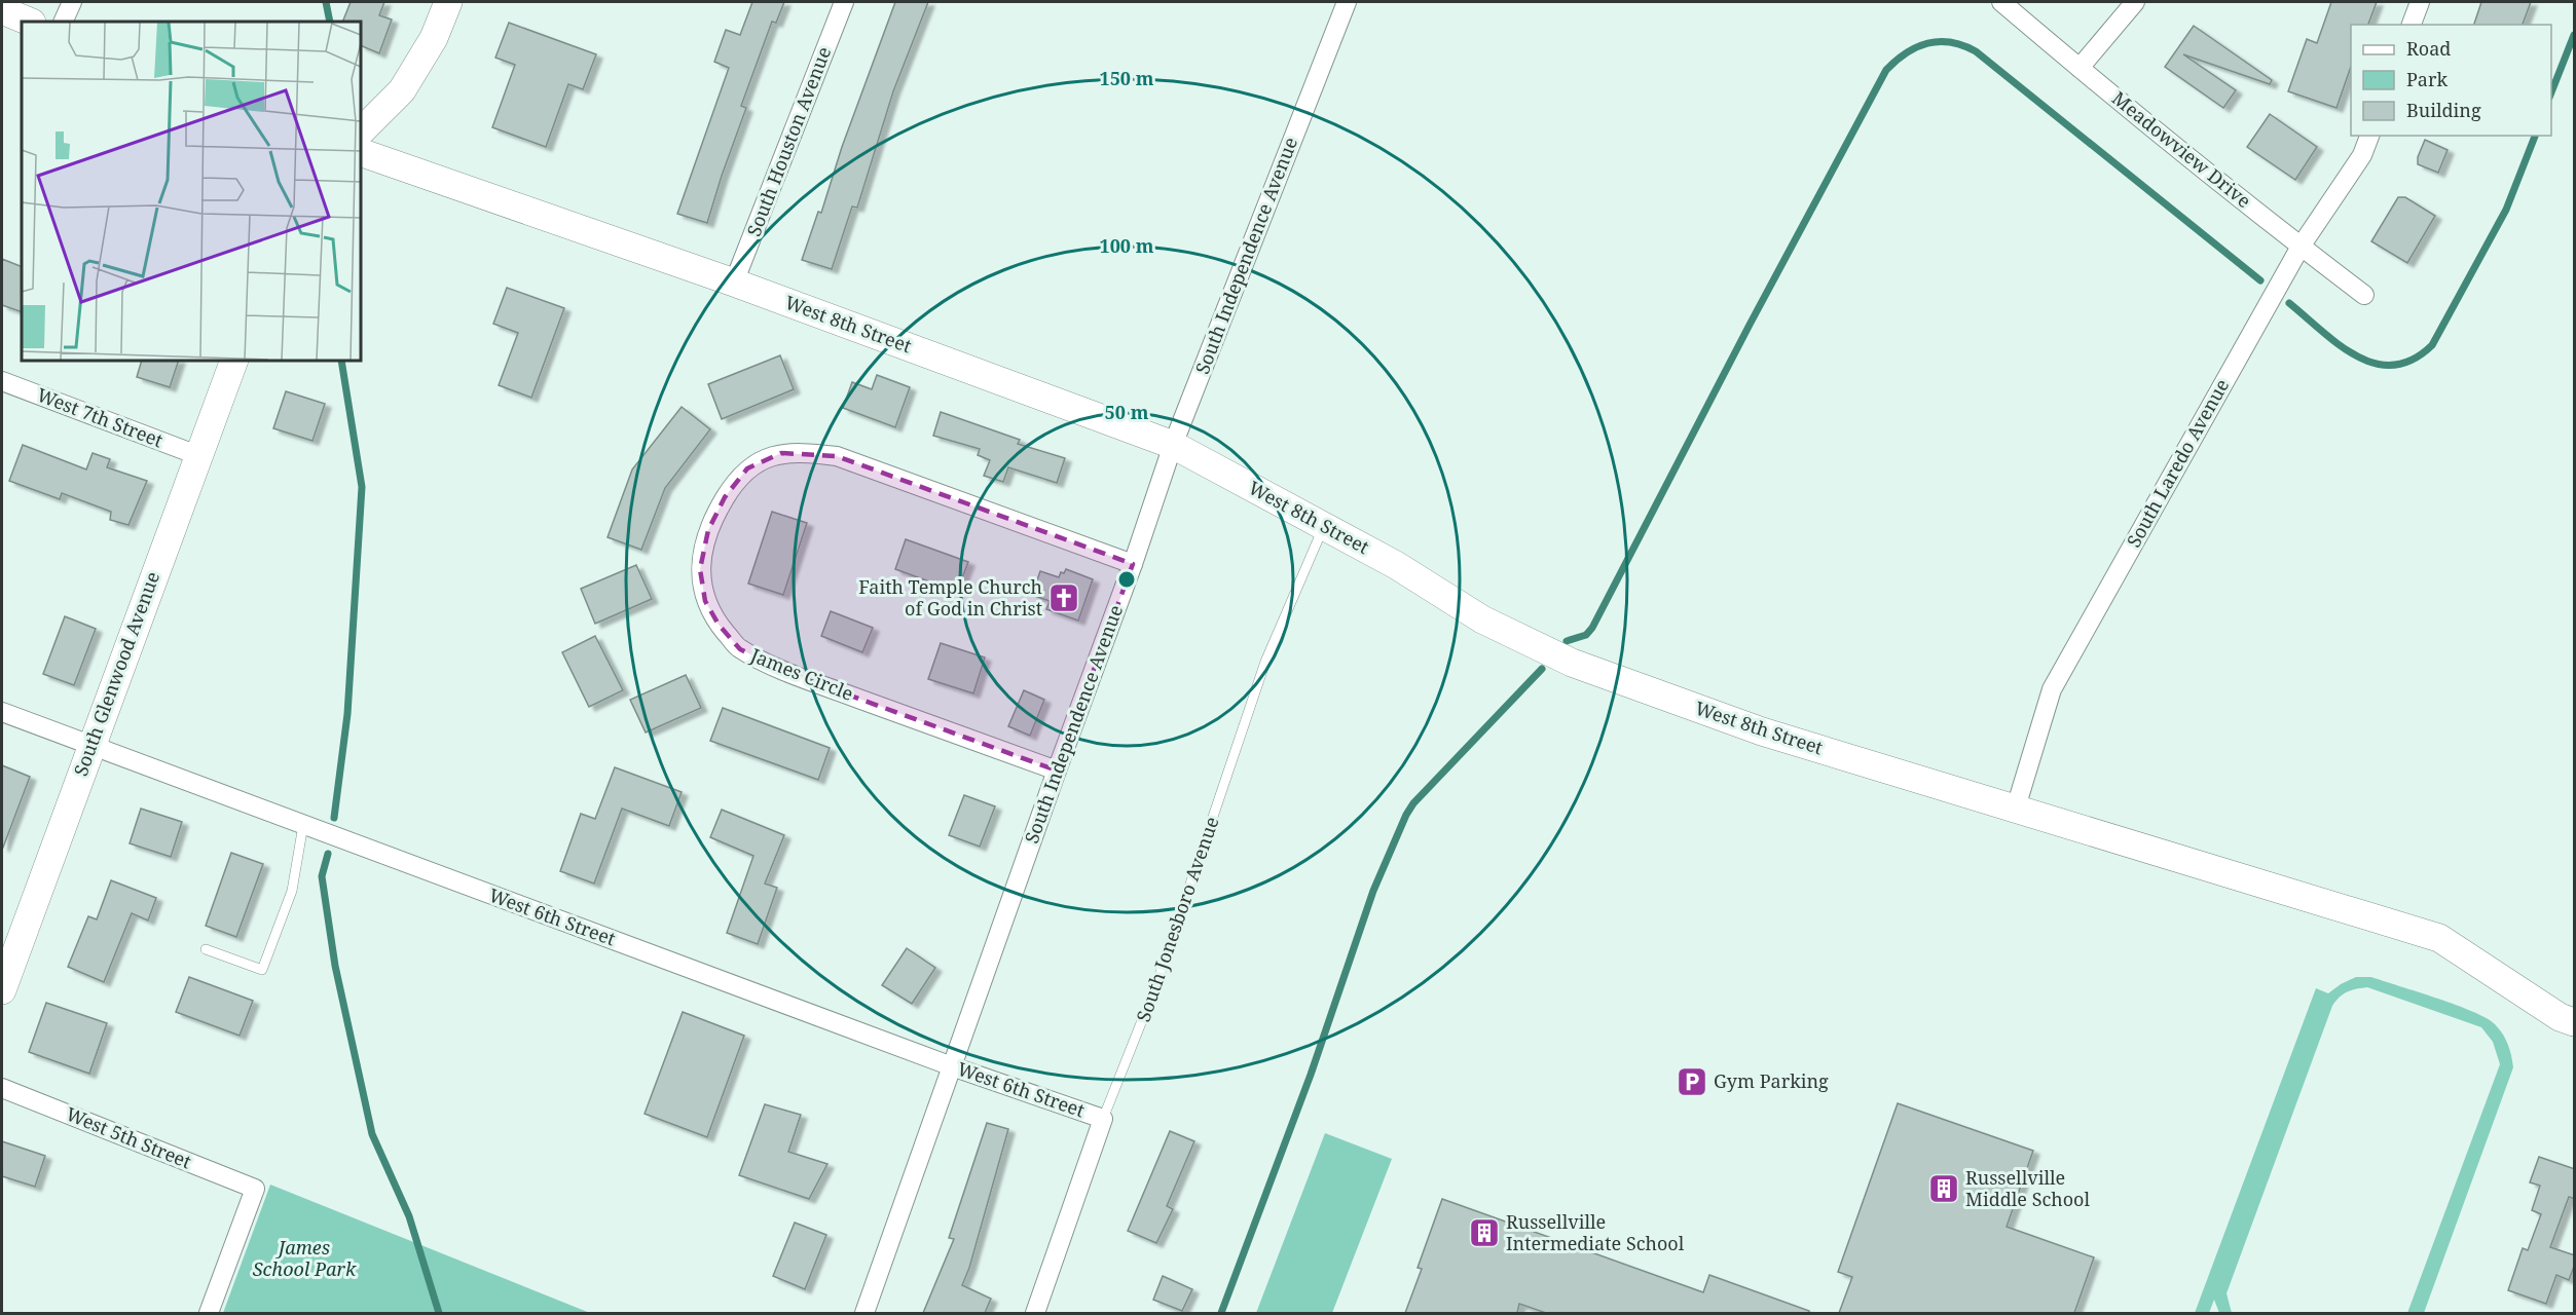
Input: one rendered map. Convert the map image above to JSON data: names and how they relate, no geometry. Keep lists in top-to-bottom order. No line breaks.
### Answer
{"streets":{"street":["South Houston Avenue","Meadowview Drive","South Independence Avenue","West 8th Street","West 7th Street","South Laredo Avenue","South Glenwood Avenue","James Circle","West 6th Street","South Jonesboro Avenue","West 5th Street"]},"crossings":[["South Houston Avenue","West 8th Street"],["Meadowview Drive","South Laredo Avenue"],["South Independence Avenue","West 8th Street"],["South Independence Avenue","James Circle"],["South Independence Avenue","West 6th Street"],["West 8th Street","South Laredo Avenue"],["West 8th Street","South Jonesboro Avenue"],["West 7th Street","South Glenwood Avenue"],["South Glenwood Avenue","West 6th Street"],["West 6th Street","South Jonesboro Avenue"]],"parks":["James School Park"],"places":{"church":["Faith Temple Church of God in Christ"],"parking":["Gym Parking"],"building":["Russellville Middle School","Russellville Intermediate School"]},"legend":["Road","Park","Building"],"rings":["150 m","100 m","50 m"]}
